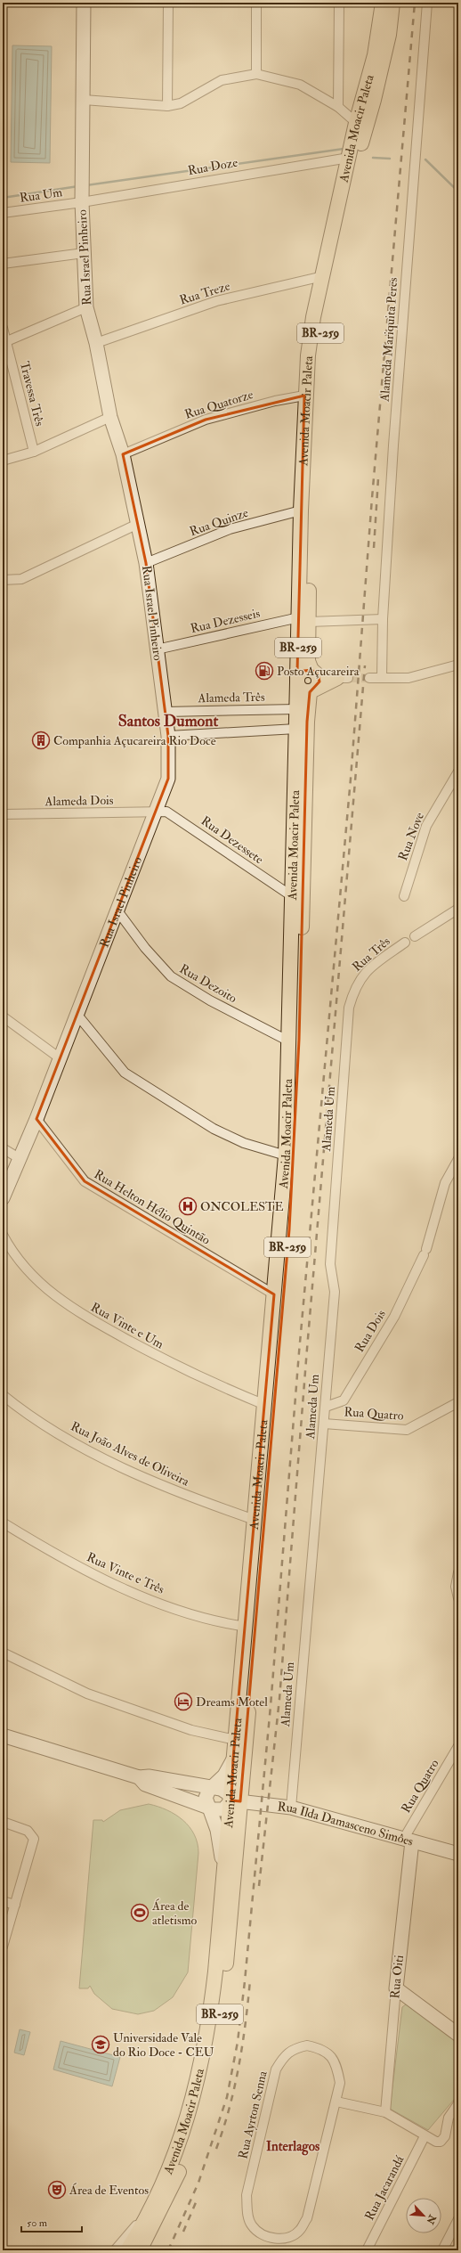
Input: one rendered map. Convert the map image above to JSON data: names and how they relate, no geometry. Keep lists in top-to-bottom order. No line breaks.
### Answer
{"streets":{"main road":["Avenida Moacir Paleta","BR-259"],"street":["Rua Doze","Rua Um","Rua Israel Pinheiro","Rua Treze","Alameda Mariquita Peres","Travessa Três","Rua Quatorze","Rua Quinze","Rua Dezesseis","Alameda Três","Alameda Dois","Rua Nove","Rua Dezessete","Rua Três","Rua Dezoito","Alameda Um","Rua Helton Hélio Quintão","Rua Vinte e Um","Rua Dois","Rua Quatro","Rua João Alves de Oliveira","Rua Vinte e Três","Rua Ilda Damasceno Simôes","Rua Oiti","Rua Ayrton Senna","Rua Jacarandá"]},"crossings":[["Avenida Moacir Paleta","Rua Doze"],["Avenida Moacir Paleta","Rua Treze"],["Avenida Moacir Paleta","Rua Quatorze"],["Avenida Moacir Paleta","Rua Quinze"],["Avenida Moacir Paleta","Rua Dezesseis"],["Avenida Moacir Paleta","Alameda Três"],["Avenida Moacir Paleta","Rua Dezessete"],["Avenida Moacir Paleta","Rua Dezoito"],["Avenida Moacir Paleta","Rua Helton Hélio Quintão"],["Avenida Moacir Paleta","Rua Vinte e Um"],["Avenida Moacir Paleta","Rua João Alves de Oliveira"],["Avenida Moacir Paleta","Rua Vinte e Três"],["Avenida Moacir Paleta","Rua Ilda Damasceno Simôes"],["Rua Doze","Rua Um"],["Rua Doze","Rua Israel Pinheiro"],["Rua Um","Rua Israel Pinheiro"],["Rua Israel Pinheiro","Rua Treze"],["Rua Israel Pinheiro","Rua Quatorze"],["Rua Israel Pinheiro","Rua Quinze"],["Rua Israel Pinheiro","Rua Dezesseis"],["Rua Israel Pinheiro","Alameda Três"],["Rua Israel Pinheiro","Alameda Dois"],["Rua Israel Pinheiro","Rua Dezessete"],["Rua Israel Pinheiro","Rua Dezoito"],["Rua Israel Pinheiro","Rua Helton Hélio Quintão"],["Alameda Mariquita Peres","Rua Dezesseis"],["Alameda Dois","Rua Dezessete"],["Rua Três","Alameda Um"],["Alameda Um","Rua Dois"],["Alameda Um","Rua Quatro"],["Alameda Um","Rua Ilda Damasceno Simôes"],["Rua Quatro","Rua Ilda Damasceno Simôes"],["Rua Quatro","Rua Oiti"],["Rua Ilda Damasceno Simôes","Rua Oiti"]],"districts":["Santos Dumont","Interlagos"],"places":{"fuel station":["Posto Açucareira"],"building":["Companhia Açucareira Rio Doce"],"hospital":["ONCOLESTE"],"hotel":["Dreams Motel"],"sports":["Área de atletismo"],"school or university":["Universidade Vale do Rio Doce - CEU"],"theatre":["Área de Eventos"]},"scale_bar":"50 m","north":"bottom right"}
